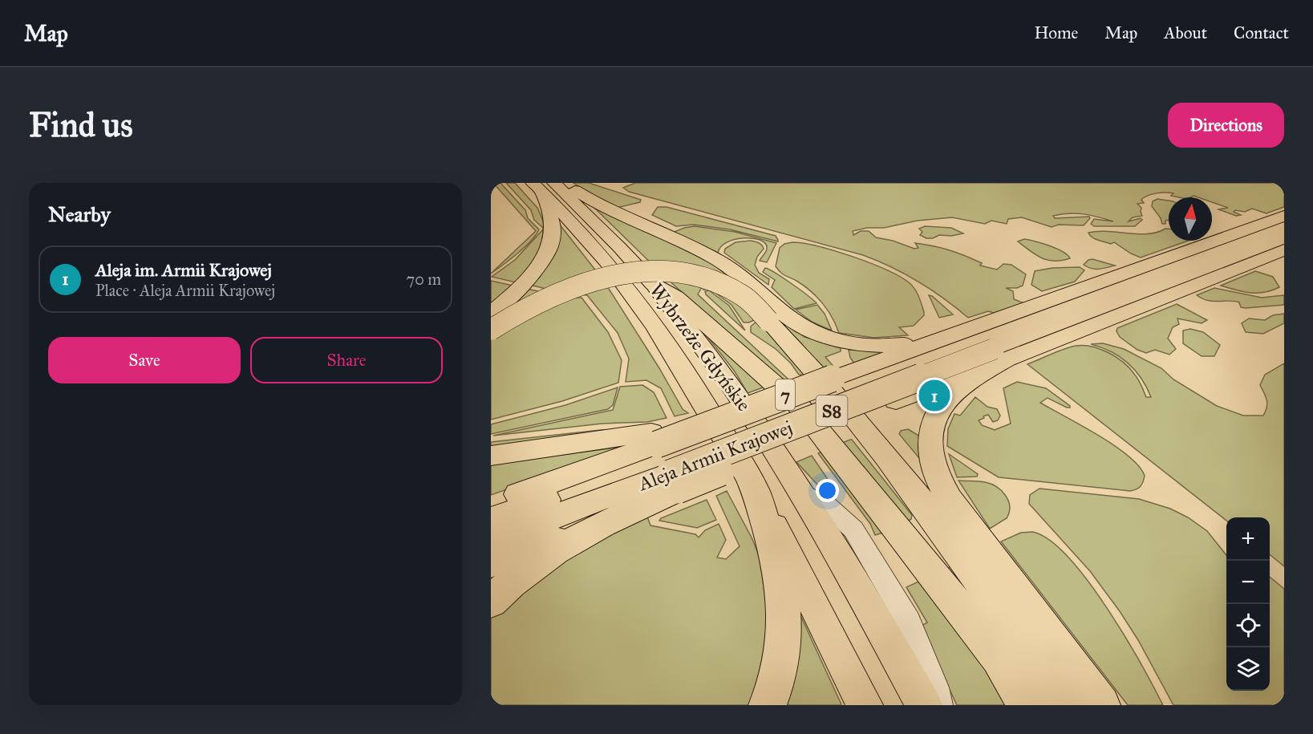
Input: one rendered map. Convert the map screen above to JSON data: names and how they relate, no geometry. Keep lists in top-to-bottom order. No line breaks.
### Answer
{"streets":{"highway":["Wybrzeże Gdyńskie","7","S8","Aleja Armii Krajowej"]},"crossings":[["Wybrzeże Gdyńskie","7"],["S8","Aleja Armii Krajowej"]],"north":"top","page":{"header":"Map","nav":["Home","Map","About","Contact"],"buttons":["Directions",["Save","Share"]],"title":"Find us","heading":"Nearby","list":[{"mark":"1","name":"Aleja im. Armii Krajowej","note":"Place · Aleja Armii Krajowej","value":"70 m"}],"pins":"1","map_buttons":["+","−"]}}
